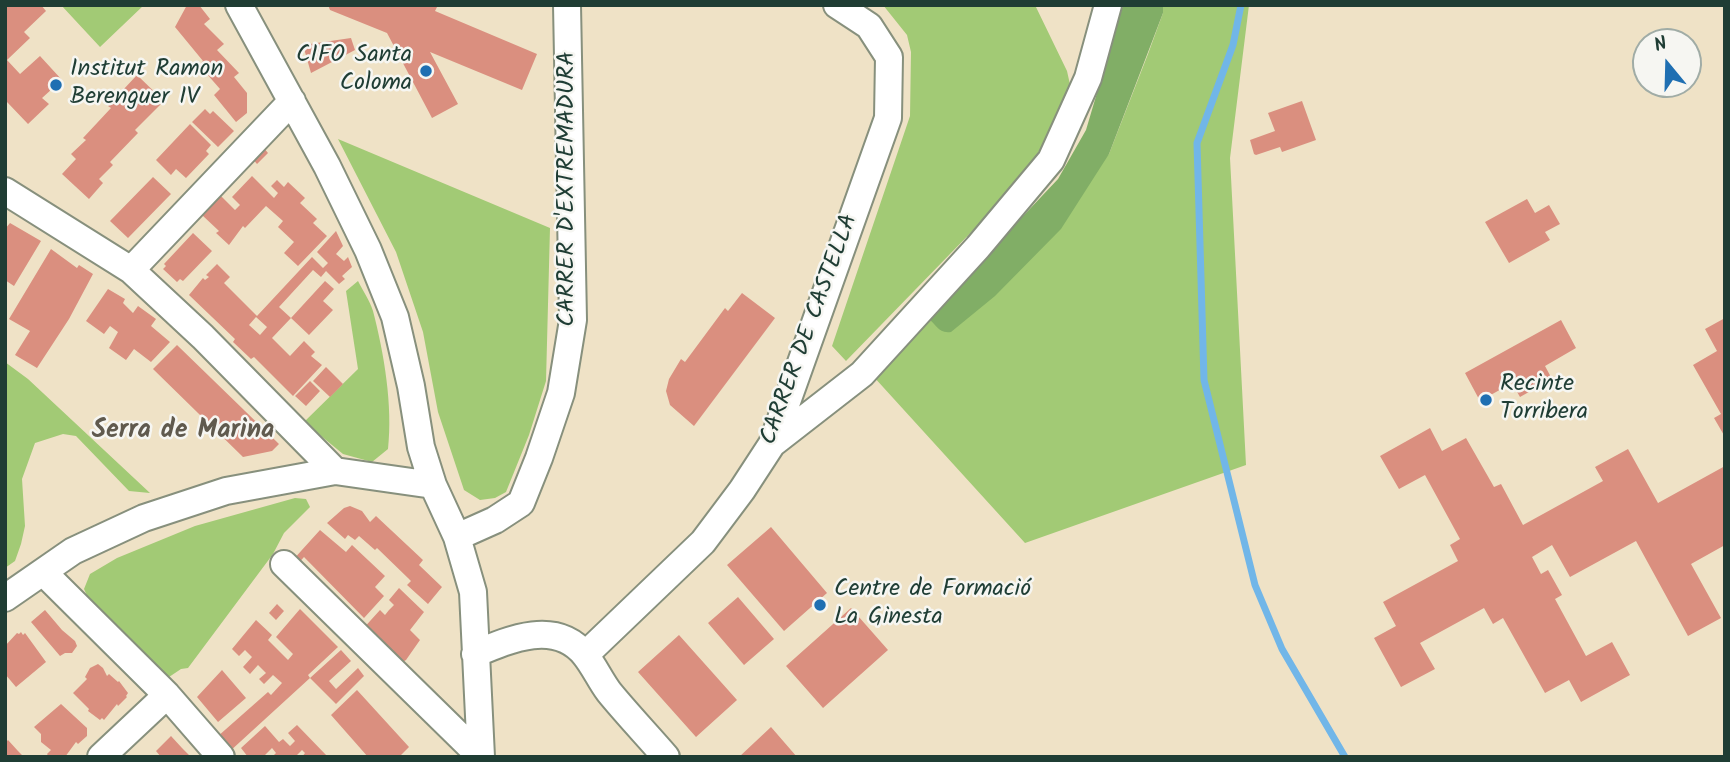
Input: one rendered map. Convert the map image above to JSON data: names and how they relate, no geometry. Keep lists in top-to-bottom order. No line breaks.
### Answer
{"streets":{"street":["CARRER D'EXTREMADURA","CARRER DE CASTELLA"]},"districts":["Serra de Marina"],"places":["CIFO Santa Coloma","Institut Ramon Berenguer IV","Recinte Torribera","Centre de Formació La Ginesta"],"north":"top"}
